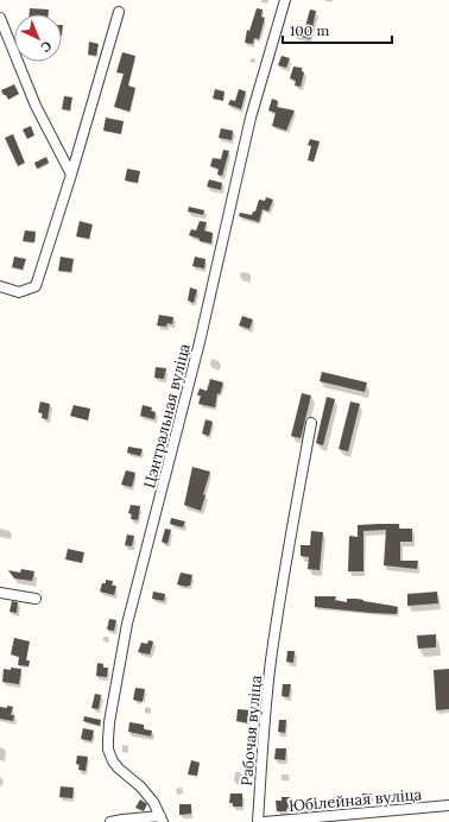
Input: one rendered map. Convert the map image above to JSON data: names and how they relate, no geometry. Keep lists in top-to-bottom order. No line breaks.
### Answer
{"streets":{"street":["Цэнтральная вуліца","Рабочая вуліца","Юбілейная вуліца"]},"scale_bar":"100 m","north":"bottom right"}
